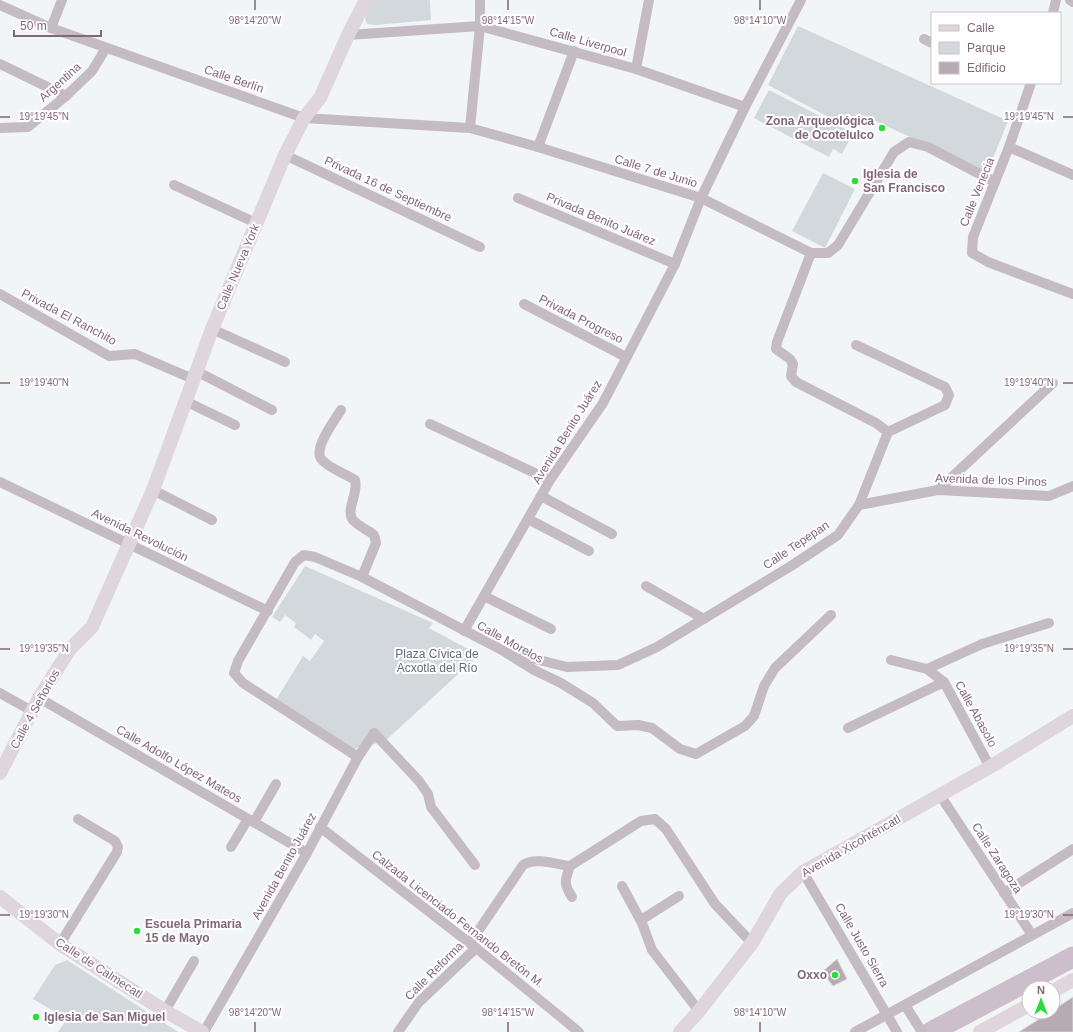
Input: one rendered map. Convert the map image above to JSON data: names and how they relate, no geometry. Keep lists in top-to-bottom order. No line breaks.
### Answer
{"streets":{"street":["Calle Liverpool","Calle Berlín","Argentina","Calle 7 de Junio","Privada 16 de Septiembre","Calle Venecia","Privada Benito Juárez","Calle Nueva York","Privada El Ranchito","Privada Progreso","Avenida Benito Juárez","Avenida de los Pinos","Avenida Revolución","Calle Tepepan","Calle Morelos","Calle 4 Señoríos","Calle Abasolo","Calle Adolfo López Mateos","Avenida Xicohténcatl","Calle Zaragoza","Calzada Licenciado Fernando Bretón M.","Calle Justo Sierra","Calle de Calmecatl","Calle Reforma"]},"crossings":[["Calle Liverpool","Calle Nueva York"],["Calle Liverpool","Avenida Benito Juárez"],["Calle Berlín","Argentina"],["Calle Berlín","Calle 7 de Junio"],["Calle Berlín","Calle Nueva York"],["Calle 7 de Junio","Calle Venecia"],["Calle 7 de Junio","Avenida Benito Juárez"],["Privada 16 de Septiembre","Calle Nueva York"],["Privada Benito Juárez","Avenida Benito Juárez"],["Calle Nueva York","Privada El Ranchito"],["Calle Nueva York","Avenida Revolución"],["Calle Nueva York","Calle 4 Señoríos"],["Privada Progreso","Avenida Benito Juárez"],["Avenida Benito Juárez","Calle Morelos"],["Avenida Benito Juárez","Calle Adolfo López Mateos"],["Avenida Benito Juárez","Calzada Licenciado Fernando Bretón M."],["Avenida Benito Juárez","Calle de Calmecatl"],["Avenida de los Pinos","Calle Tepepan"],["Avenida Revolución","Calle Morelos"],["Avenida Revolución","Calle 4 Señoríos"],["Calle Tepepan","Calle Morelos"],["Calle 4 Señoríos","Calle Adolfo López Mateos"],["Calle Abasolo","Avenida Xicohténcatl"],["Avenida Xicohténcatl","Calle Zaragoza"],["Avenida Xicohténcatl","Calle Justo Sierra"],["Calzada Licenciado Fernando Bretón M.","Calle Reforma"]],"parks":["Plaza Cívica de Acxotla del Río"],"places":["Zona Arqueológica de Ocotelulco","Iglesia de San Francisco","Escuela Primaria 15 de Mayo","Oxxo","Iglesia de San Miguel"],"legend":["Calle","Parque","Edificio"],"scale_bar":"50 m","north":"top","coordinates":["98°14'20\"W","98°14'15\"W","98°14'10\"W","19°19'45\"N","19°19'40\"N","19°19'35\"N","19°19'30\"N"]}
